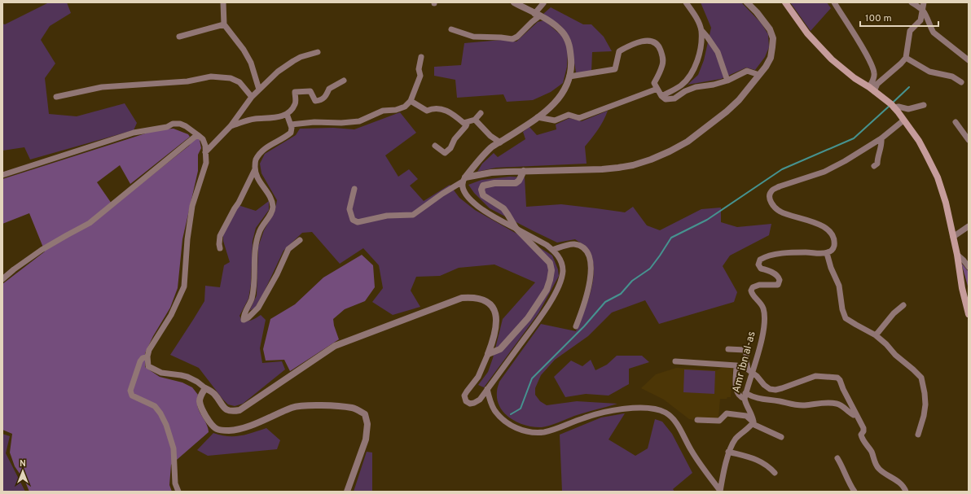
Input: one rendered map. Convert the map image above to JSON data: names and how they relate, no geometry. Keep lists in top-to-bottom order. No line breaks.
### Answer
{"streets":{"street":["Amr ibn al-as"]},"scale_bar":"100 m","north":"top"}
